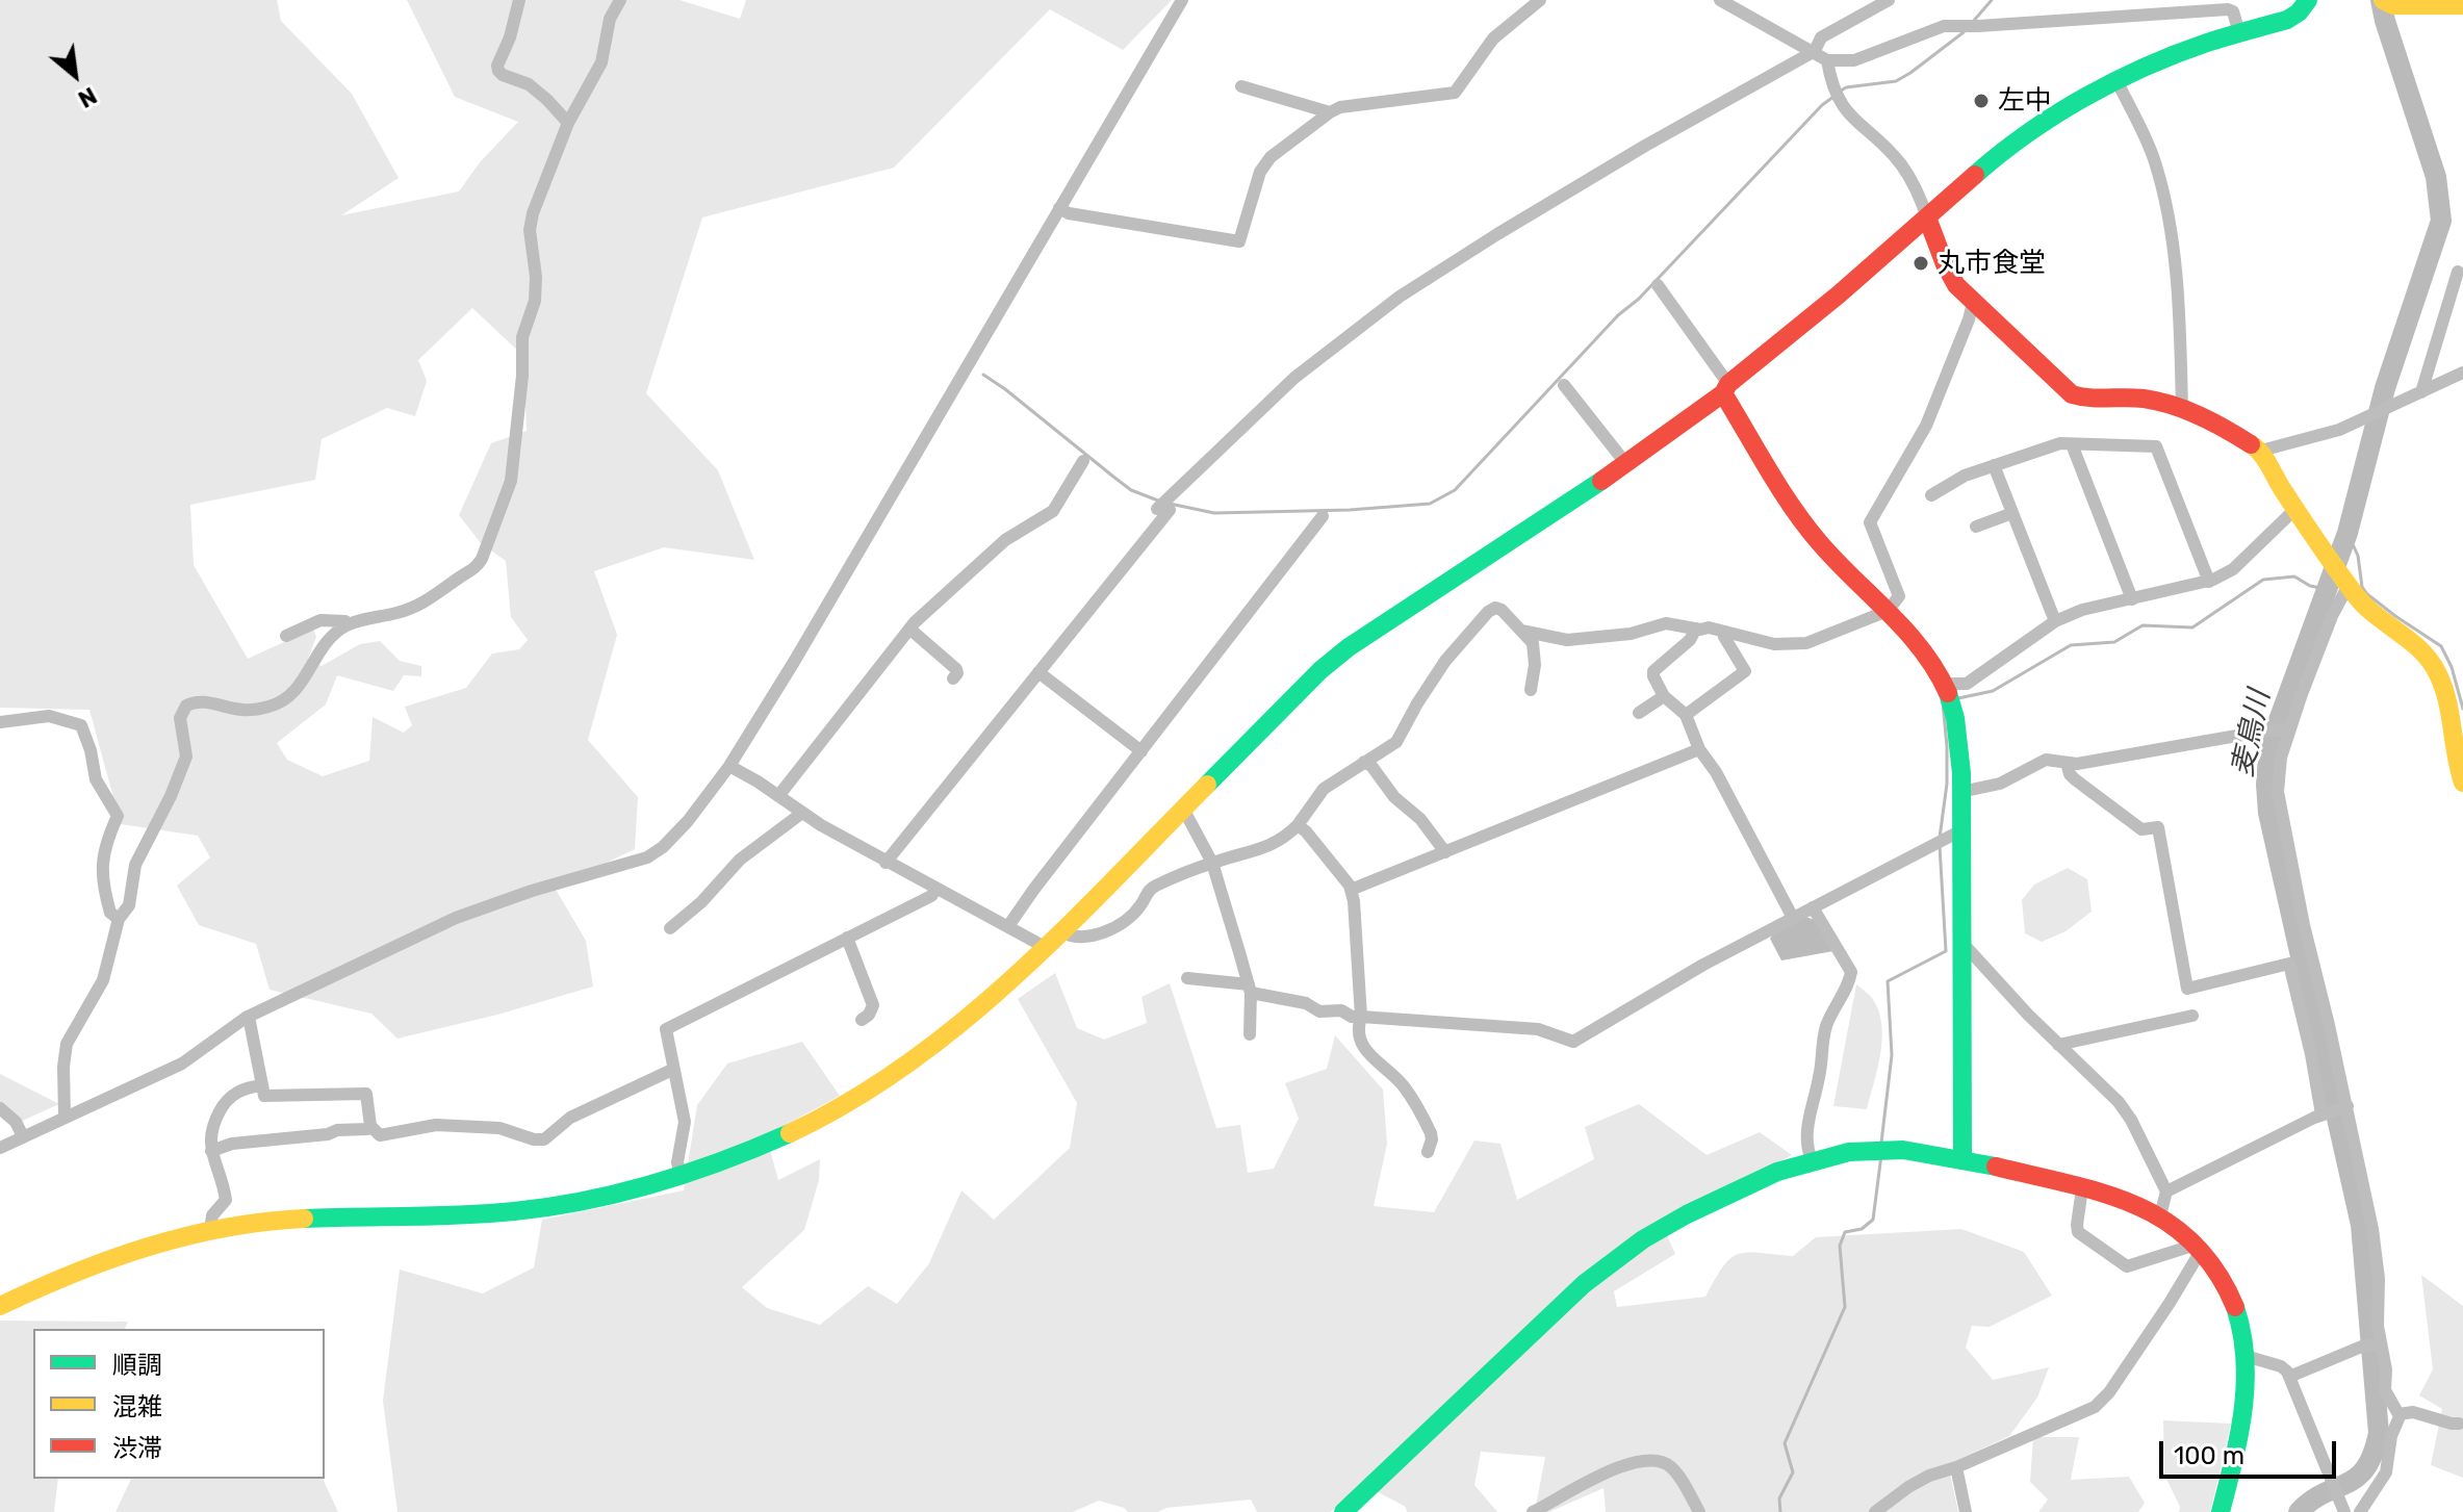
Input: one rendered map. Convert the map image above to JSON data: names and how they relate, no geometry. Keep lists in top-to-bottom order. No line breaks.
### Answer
{"water":["麦鳥川"],"places":["左中","丸市食堂"],"legend":["順調","混雑","渋滞"],"scale_bar":"100 m","north":"bottom right"}
